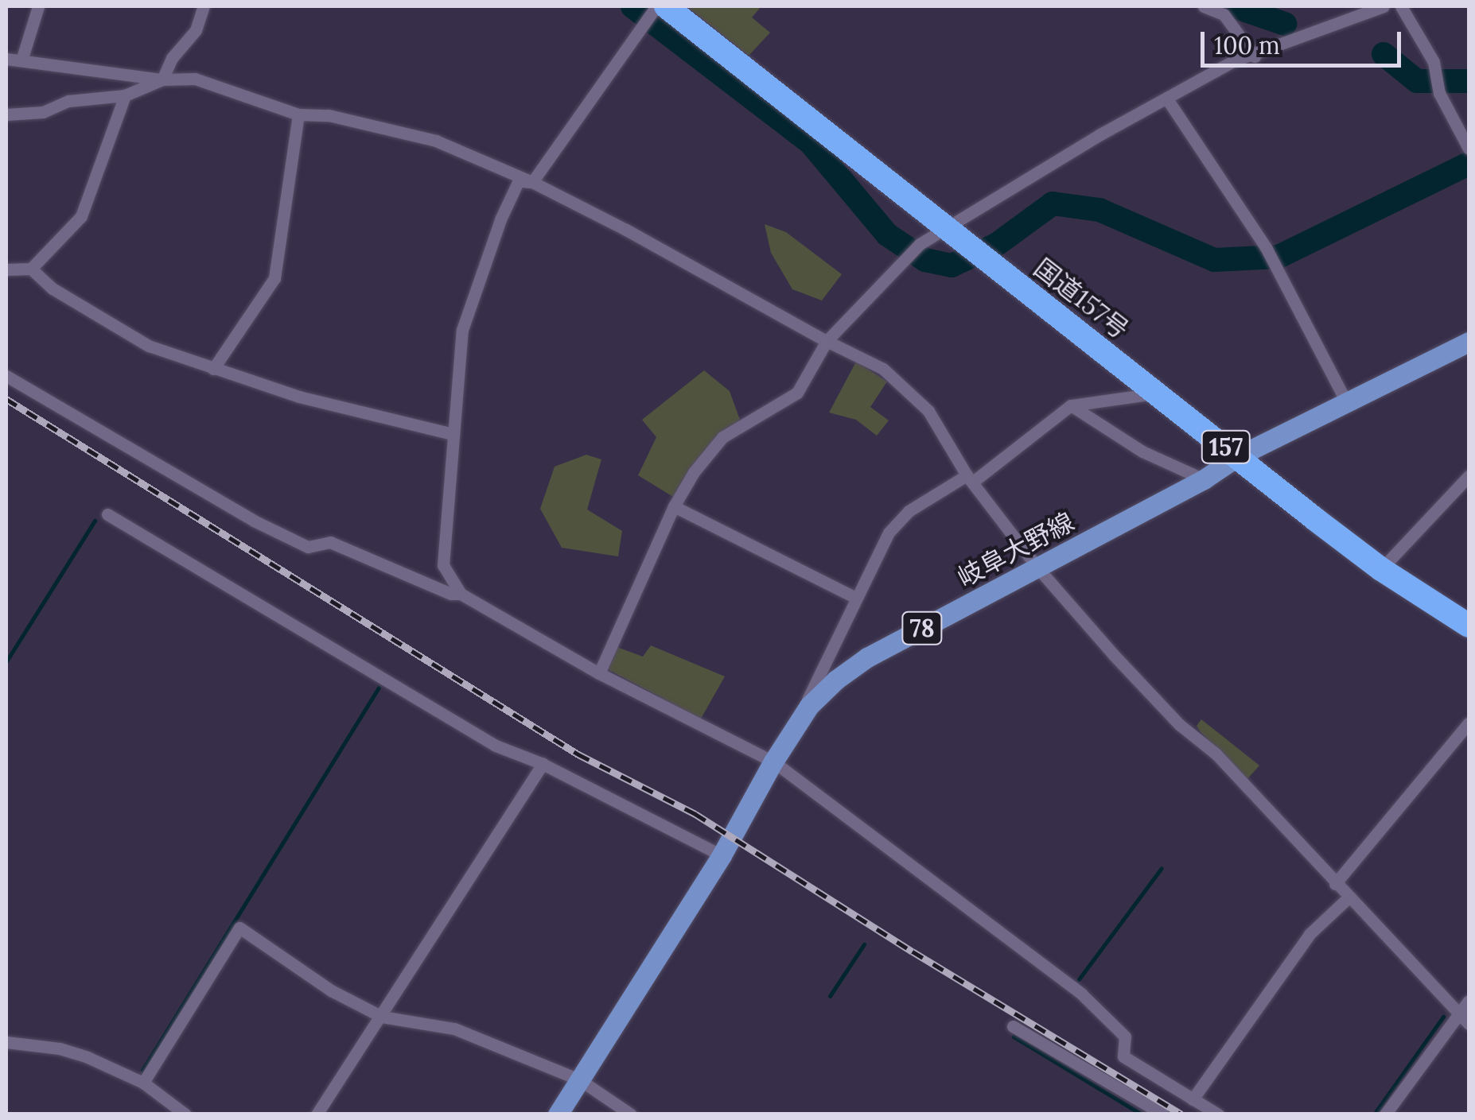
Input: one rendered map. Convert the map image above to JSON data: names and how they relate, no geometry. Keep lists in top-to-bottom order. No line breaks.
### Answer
{"streets":{"highway":["国道157号","157"],"main road":["岐阜大野線","78"]},"crossings":[["国道157号","岐阜大野線"]],"scale_bar":"100 m"}
